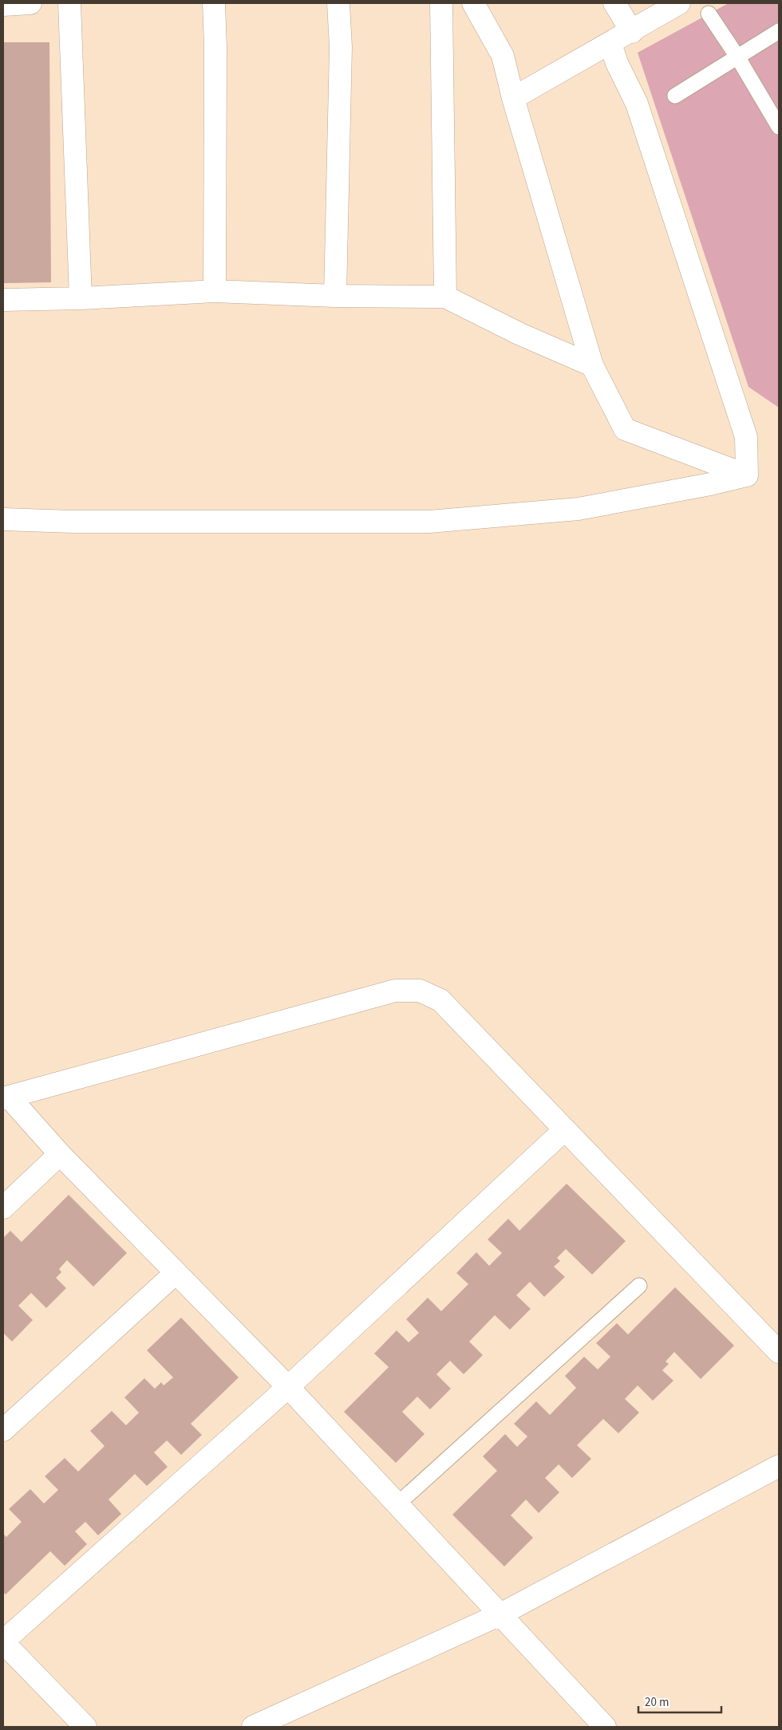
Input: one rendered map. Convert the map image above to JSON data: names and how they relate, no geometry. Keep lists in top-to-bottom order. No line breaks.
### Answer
{"scale_bar":"20 m"}
